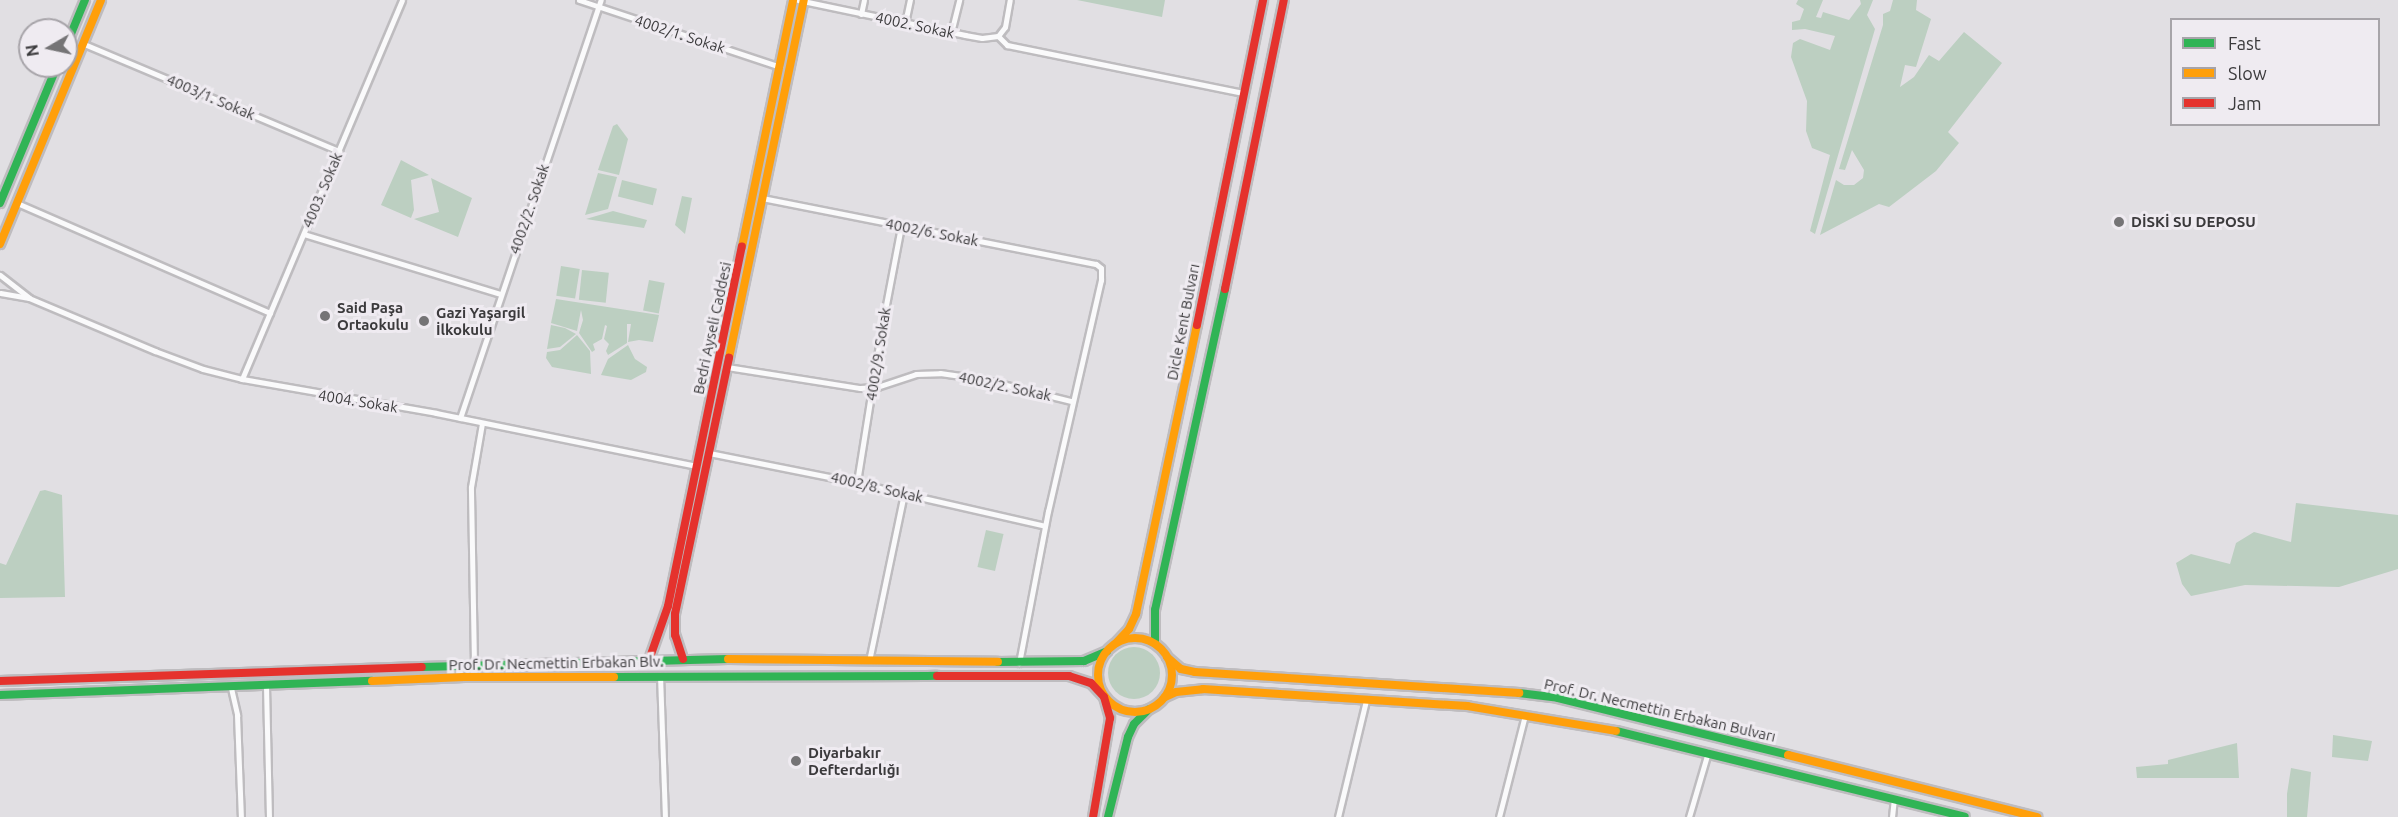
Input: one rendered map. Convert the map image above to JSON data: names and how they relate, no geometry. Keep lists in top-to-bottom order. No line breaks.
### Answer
{"streets":{"main road":["Dicle Kent Bulvarı","Bedri Ayseli Caddesi","Prof. Dr. Necmettin Erbakan Blv.","Prof. Dr. Necmettin Erbakan Bulvarı"],"street":["4002. Sokak","4002/1. Sokak","4003/1. Sokak","4003. Sokak","4002/2. Sokak","4002/6. Sokak","4002/9. Sokak","4004. Sokak","4002/8. Sokak"]},"crossings":[["4002. Sokak","Bedri Ayseli Caddesi"],["4002/1. Sokak","4002/2. Sokak"],["4002/1. Sokak","Bedri Ayseli Caddesi"],["4003/1. Sokak","4003. Sokak"],["4003. Sokak","4004. Sokak"],["4002/2. Sokak","4002/6. Sokak"],["4002/2. Sokak","Bedri Ayseli Caddesi"],["4002/2. Sokak","4002/9. Sokak"],["4002/2. Sokak","4004. Sokak"],["4002/6. Sokak","Bedri Ayseli Caddesi"],["4002/6. Sokak","4002/9. Sokak"],["Dicle Kent Bulvarı","Prof. Dr. Necmettin Erbakan Blv."],["Dicle Kent Bulvarı","Prof. Dr. Necmettin Erbakan Bulvarı"],["Bedri Ayseli Caddesi","4004. Sokak"],["Bedri Ayseli Caddesi","4002/8. Sokak"],["Bedri Ayseli Caddesi","Prof. Dr. Necmettin Erbakan Blv."],["4002/9. Sokak","4002/8. Sokak"],["Prof. Dr. Necmettin Erbakan Blv.","Prof. Dr. Necmettin Erbakan Bulvarı"]],"places":["DİSKİ SU DEPOSU","Said Paşa Ortaokulu","Gazi Yaşargil İlkokulu","Diyarbakır Defterdarlığı"],"legend":["Fast","Slow","Jam"],"north":"left"}
